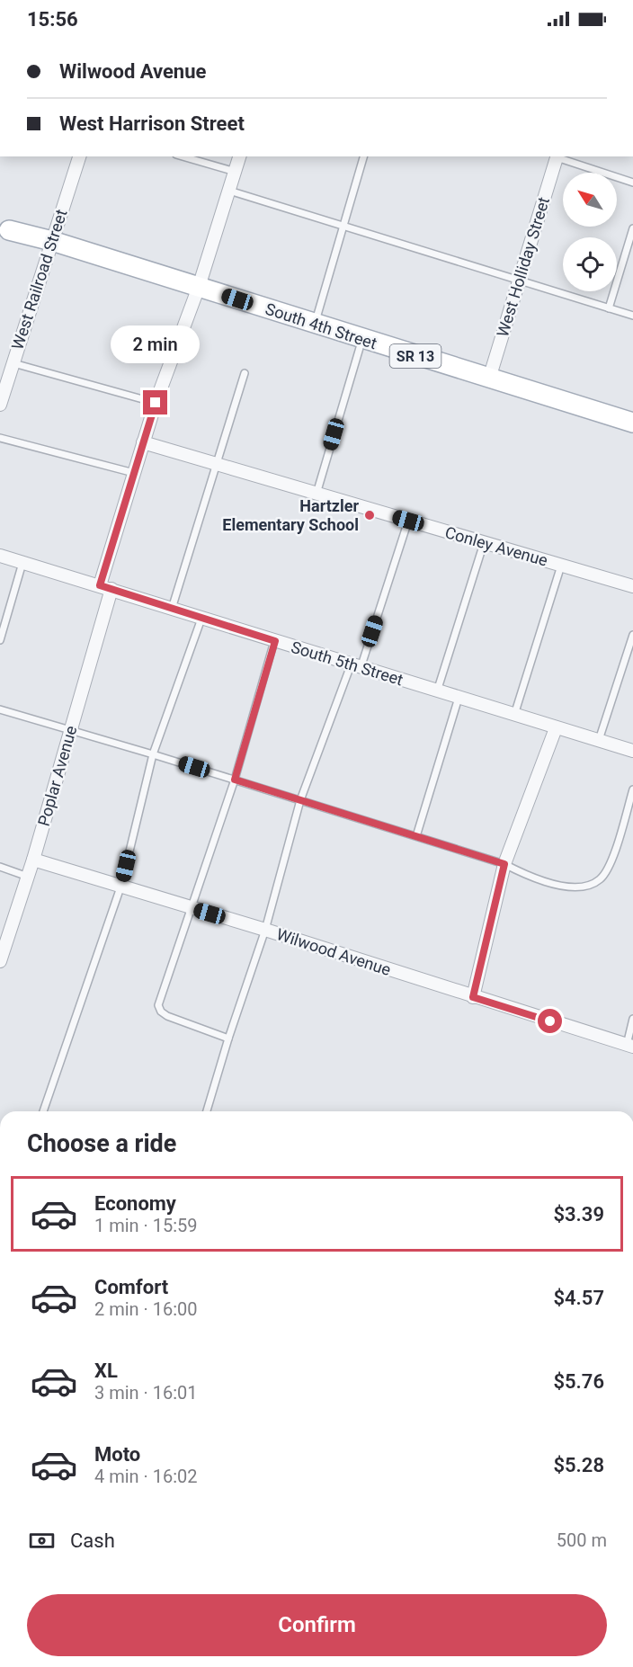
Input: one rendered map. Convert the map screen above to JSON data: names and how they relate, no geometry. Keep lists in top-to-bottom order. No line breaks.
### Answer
{"streets":{"main road":["South 4th Street","SR 13"],"street":["West Holliday Street","West Railroad Street","Conley Avenue","South 5th Street","Poplar Avenue","Wilwood Avenue"]},"crossings":[["West Holliday Street","South 4th Street"],["West Railroad Street","South 4th Street"],["South 4th Street","Poplar Avenue"],["Conley Avenue","Poplar Avenue"],["South 5th Street","Poplar Avenue"],["Poplar Avenue","Wilwood Avenue"]],"places":["Hartzler Elementary School"],"north":"top left","page":{"status":"15:56","banner":["Wilwood Avenue","West Harrison Street"],"bubble":"2 min","heading":"Choose a ride","list":[{"name":"Economy","note":"1 min · 15:59","value":"$3.39"},{"name":"Comfort","note":"2 min · 16:00","value":"$4.57"},{"name":"XL","note":"3 min · 16:01","value":"$5.76"},{"name":"Moto","note":"4 min · 16:02","value":"$5.28"}],"pay":["Cash","500 m"],"buttons":"Confirm"}}
